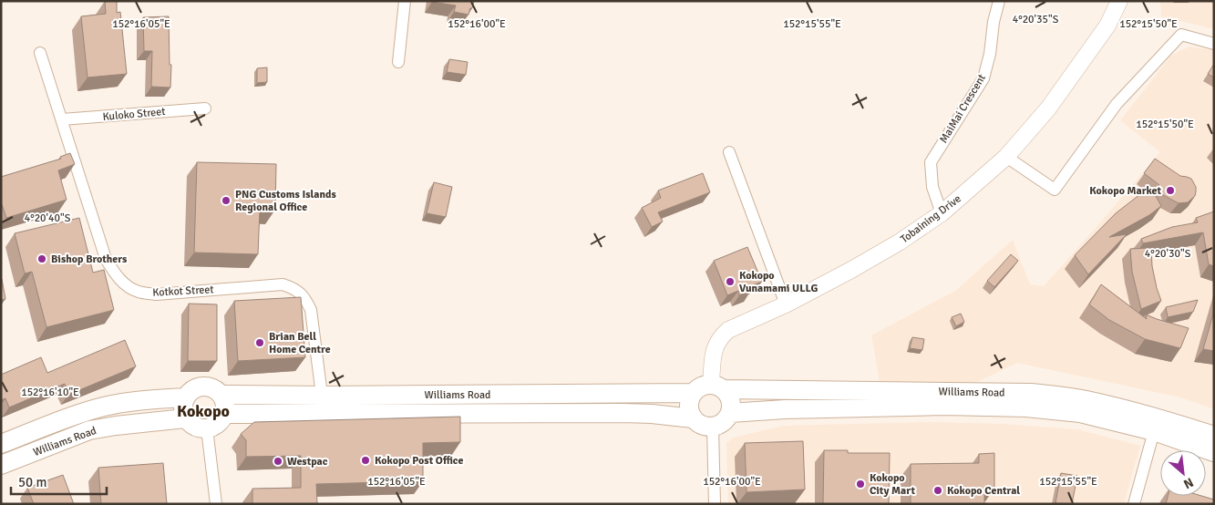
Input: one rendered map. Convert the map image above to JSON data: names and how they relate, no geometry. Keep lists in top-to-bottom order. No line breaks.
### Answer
{"streets":{"main road":["Williams Road"],"street":["MaiMai Crescent","Kuloko Street","Tobaining Drive","Kotkot Street"]},"crossings":[["MaiMai Crescent","Tobaining Drive"],["Kuloko Street","Kotkot Street"],["Tobaining Drive","Williams Road"],["Kotkot Street","Williams Road"]],"districts":["Kokopo"],"places":["Kokopo Market","PNG Customs Islands Regional Office","Bishop Brothers","Kokopo Vunamami ULLG","Brian Bell Home Centre","Kokopo Post Office","Westpac","Kokopo City Mart","Kokopo Central"],"scale_bar":"50 m","north":"bottom right","coordinates":["4°20'35\"S","152°16'05\"E","152°16'00\"E","152°15'55\"E","152°15'50\"E","4°20'40\"S","4°20'30\"S","152°16'10\"E"]}
